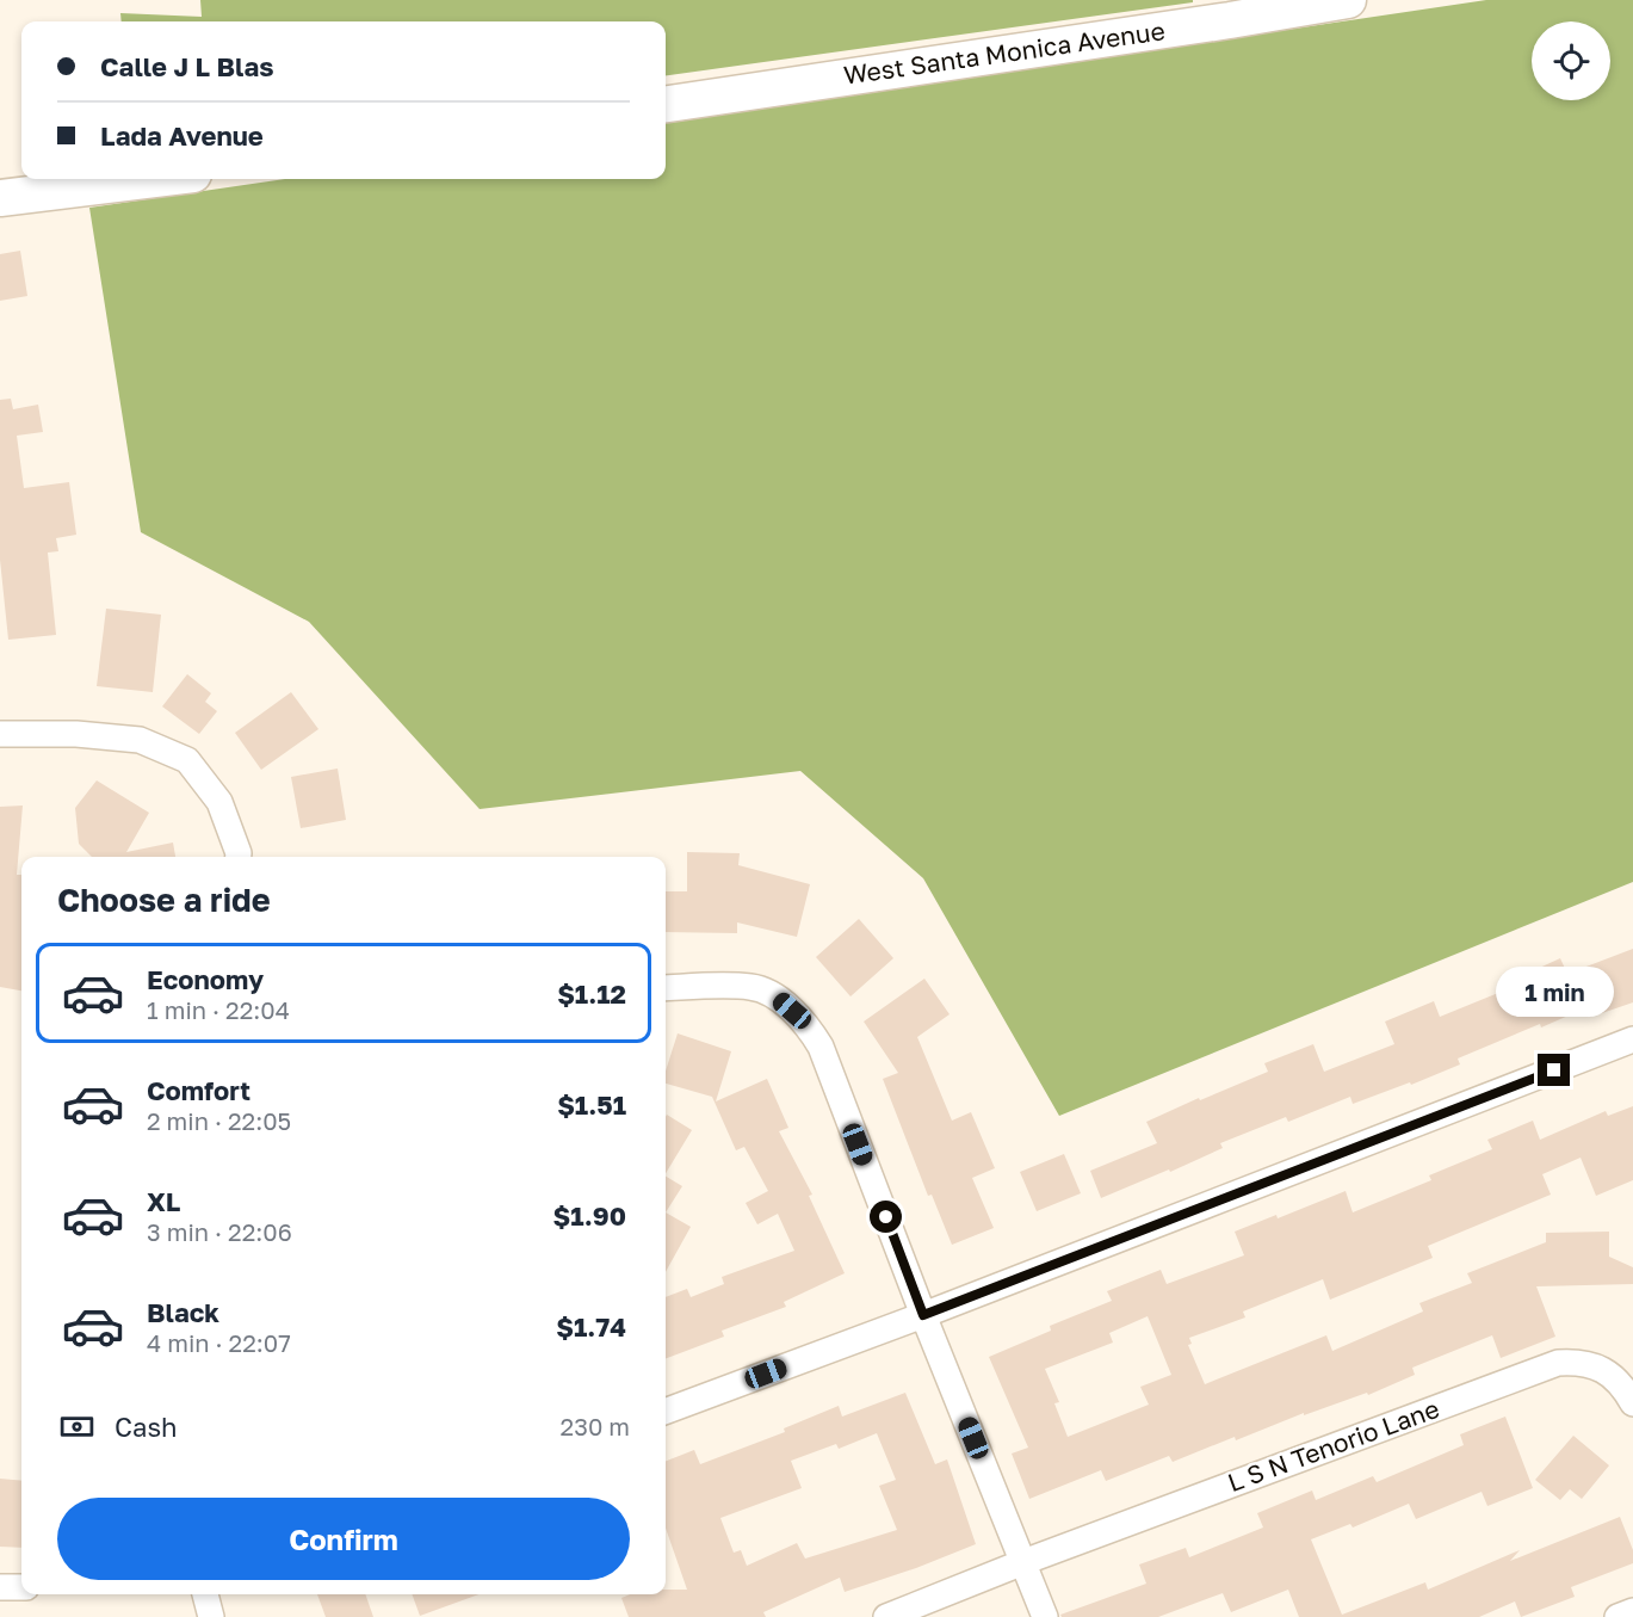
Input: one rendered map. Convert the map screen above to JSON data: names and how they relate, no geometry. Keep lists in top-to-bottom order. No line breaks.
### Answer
{"streets":{"main road":["West Santa Monica Avenue"],"street":["L S N Tenorio Lane"]},"page":{"banner":["Calle J L Blas","Lada Avenue"],"heading":"Choose a ride","list":[{"name":"Economy","note":"1 min · 22:04","value":"$1.12"},{"name":"Comfort","note":"2 min · 22:05","value":"$1.51"},{"name":"XL","note":"3 min · 22:06","value":"$1.90"},{"name":"Black","note":"4 min · 22:07","value":"$1.74"}],"bubble":"1 min","pay":["Cash","230 m"],"buttons":"Confirm"}}
